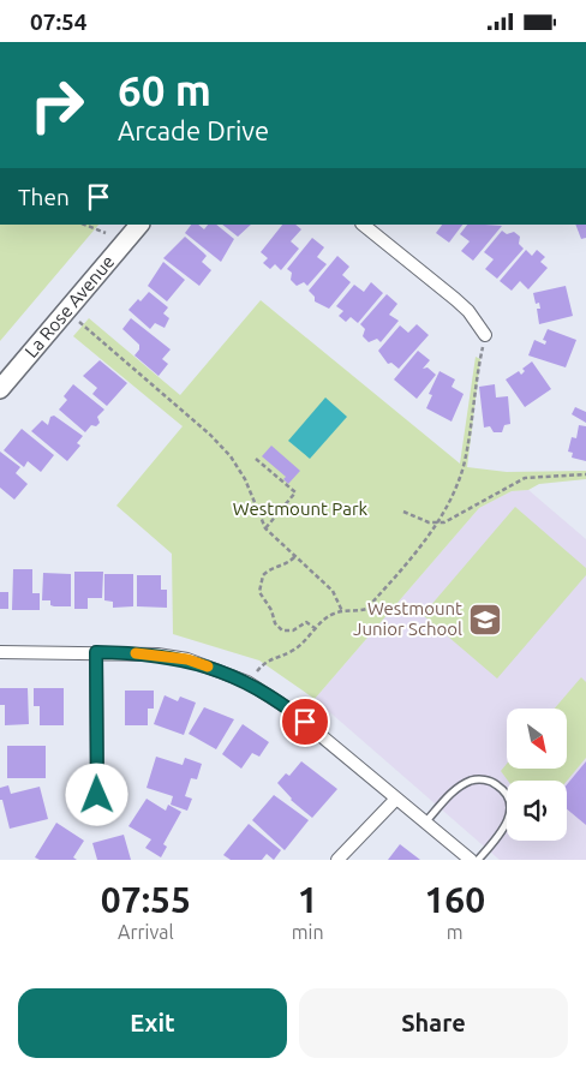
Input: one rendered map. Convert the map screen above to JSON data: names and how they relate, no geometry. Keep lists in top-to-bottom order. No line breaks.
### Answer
{"streets":{"street":["La Rose Avenue"]},"parks":["Westmount Park"],"places":{"school or university":["Westmount Junior School"]},"north":"bottom right","page":{"status":"07:54","turn":["60 m","Arcade Drive"],"then":"Then","eta":["07:55","Arrival","1","min","160","m"],"buttons":["Exit","Share"]}}
